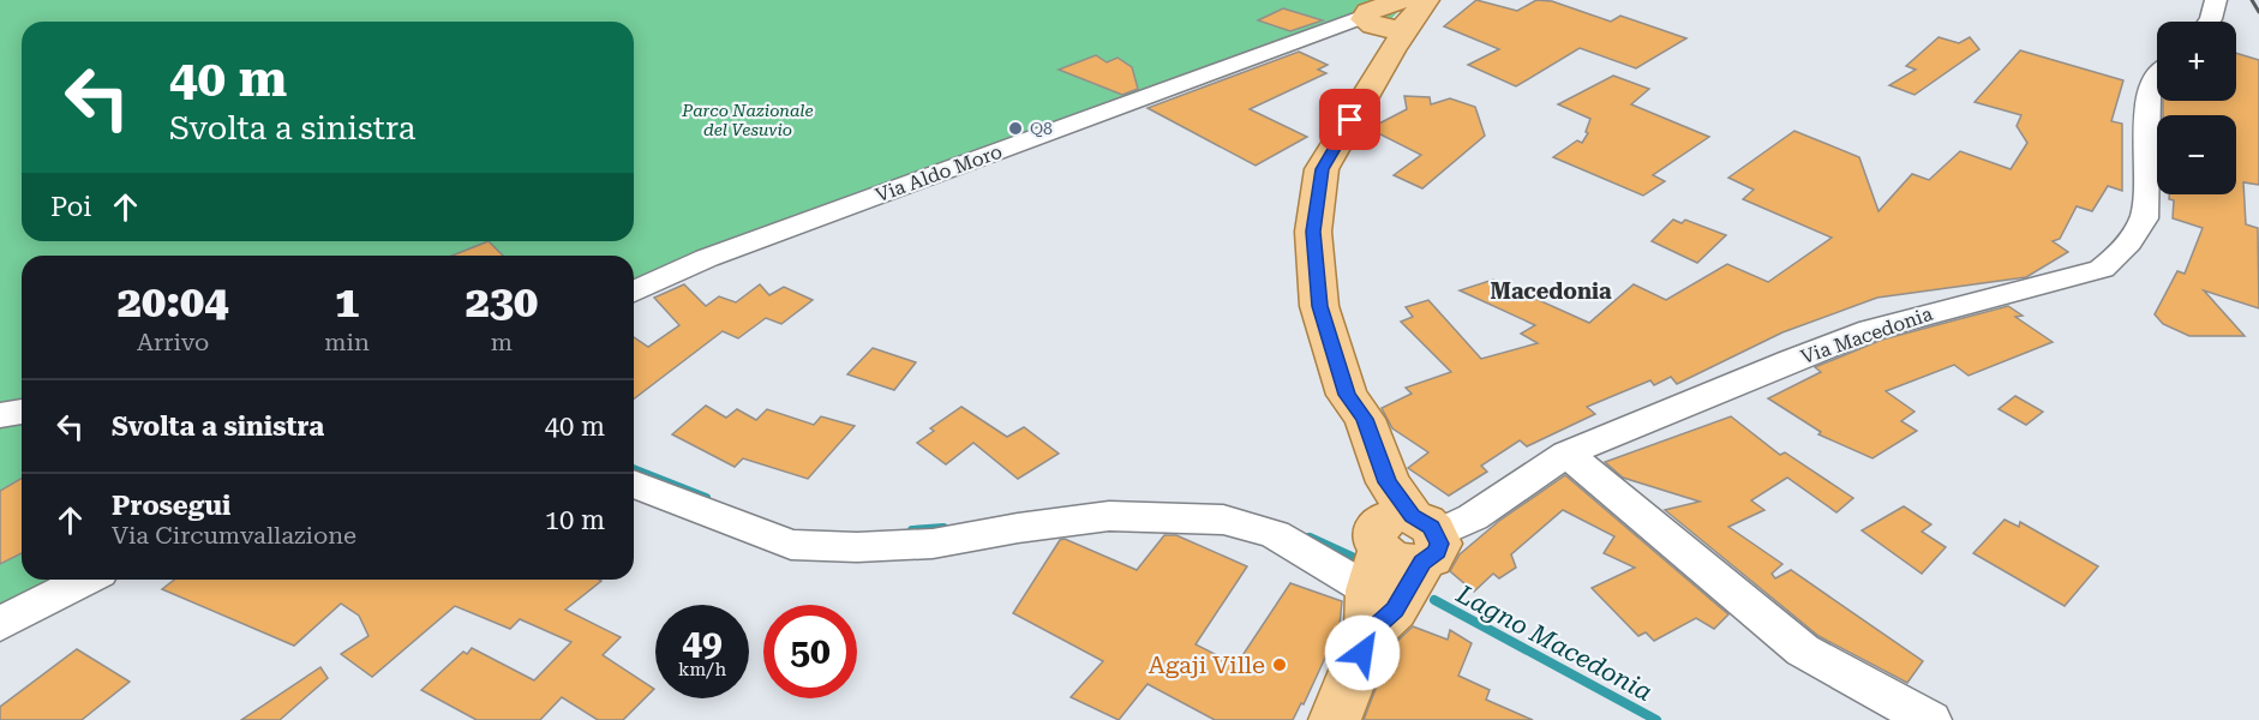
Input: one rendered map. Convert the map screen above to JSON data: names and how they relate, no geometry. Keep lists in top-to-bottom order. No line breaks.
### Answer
{"streets":{"street":["Via Aldo Moro","Via Macedonia"]},"districts":["Macedonia"],"water":["Lagno Macedonia"],"parks":["Parco Nazionale del Vesuvio"],"places":["Q8","Agaji Ville"],"page":{"map_buttons":["+","−"],"turn":["40 m","Svolta a sinistra"],"then":"Poi","eta":["20:04","Arrivo","1","min","230","m"],"list":[{"name":"Svolta a sinistra","value":"40 m"},{"name":"Prosegui","note":"Via Circumvallazione","value":"10 m"}],"speed":"49 km/h","limit":"50"}}
